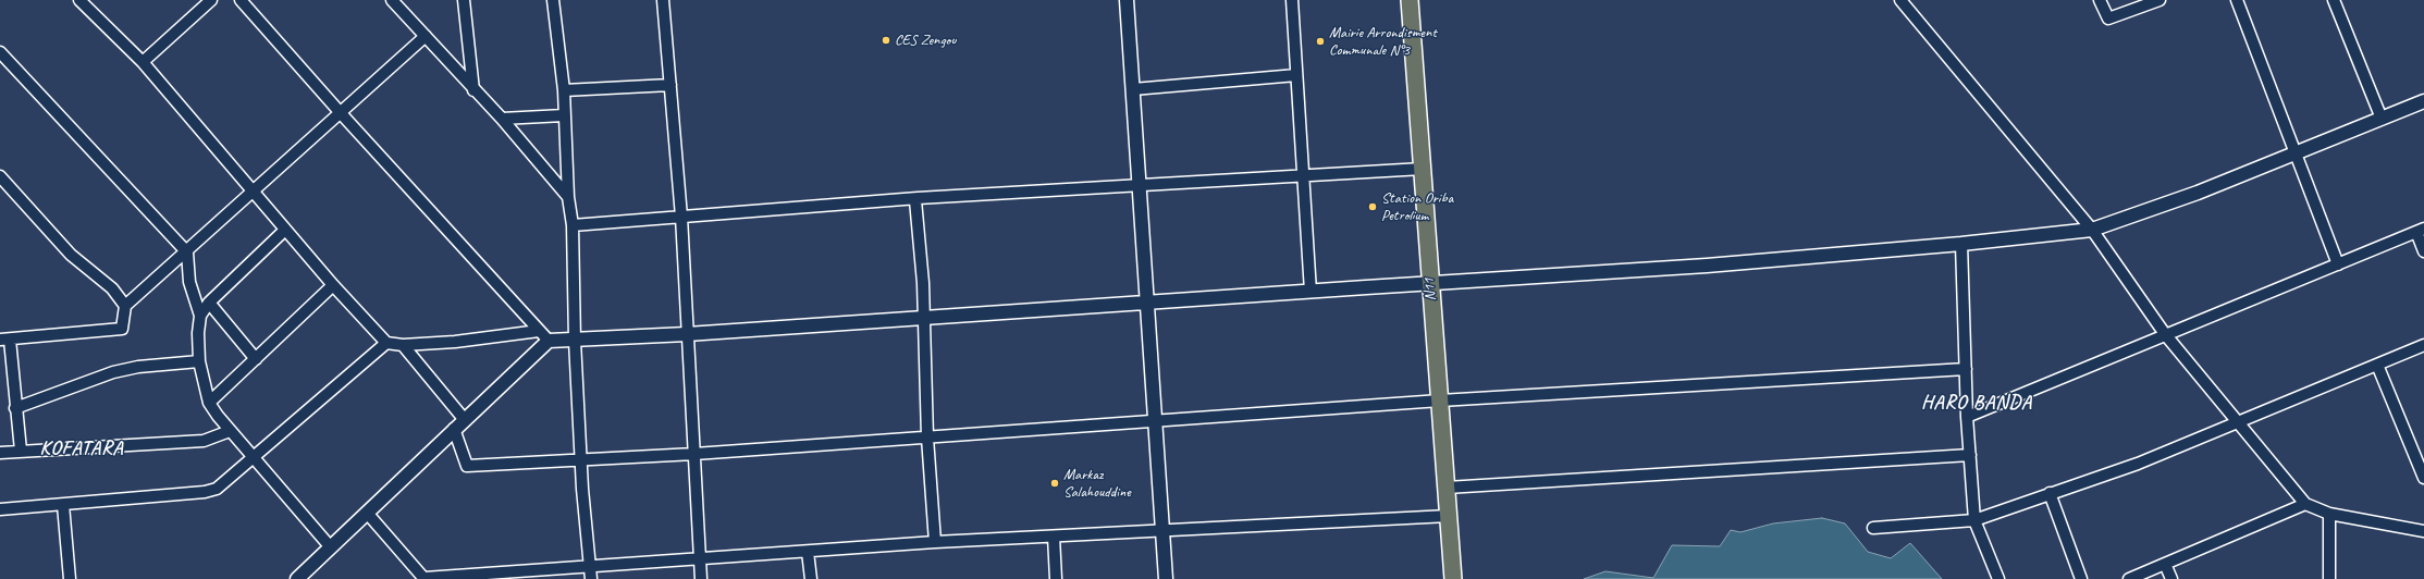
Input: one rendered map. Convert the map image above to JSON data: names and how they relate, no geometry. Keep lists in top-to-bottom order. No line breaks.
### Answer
{"streets":{"main road":["N11"]},"districts":["HARO BANDA","KOFATARA"],"places":["CES Zengou","Mairie Arrondisment Communale N°3","Station Oriba Petrolium","Markaz Salahouddine"]}
